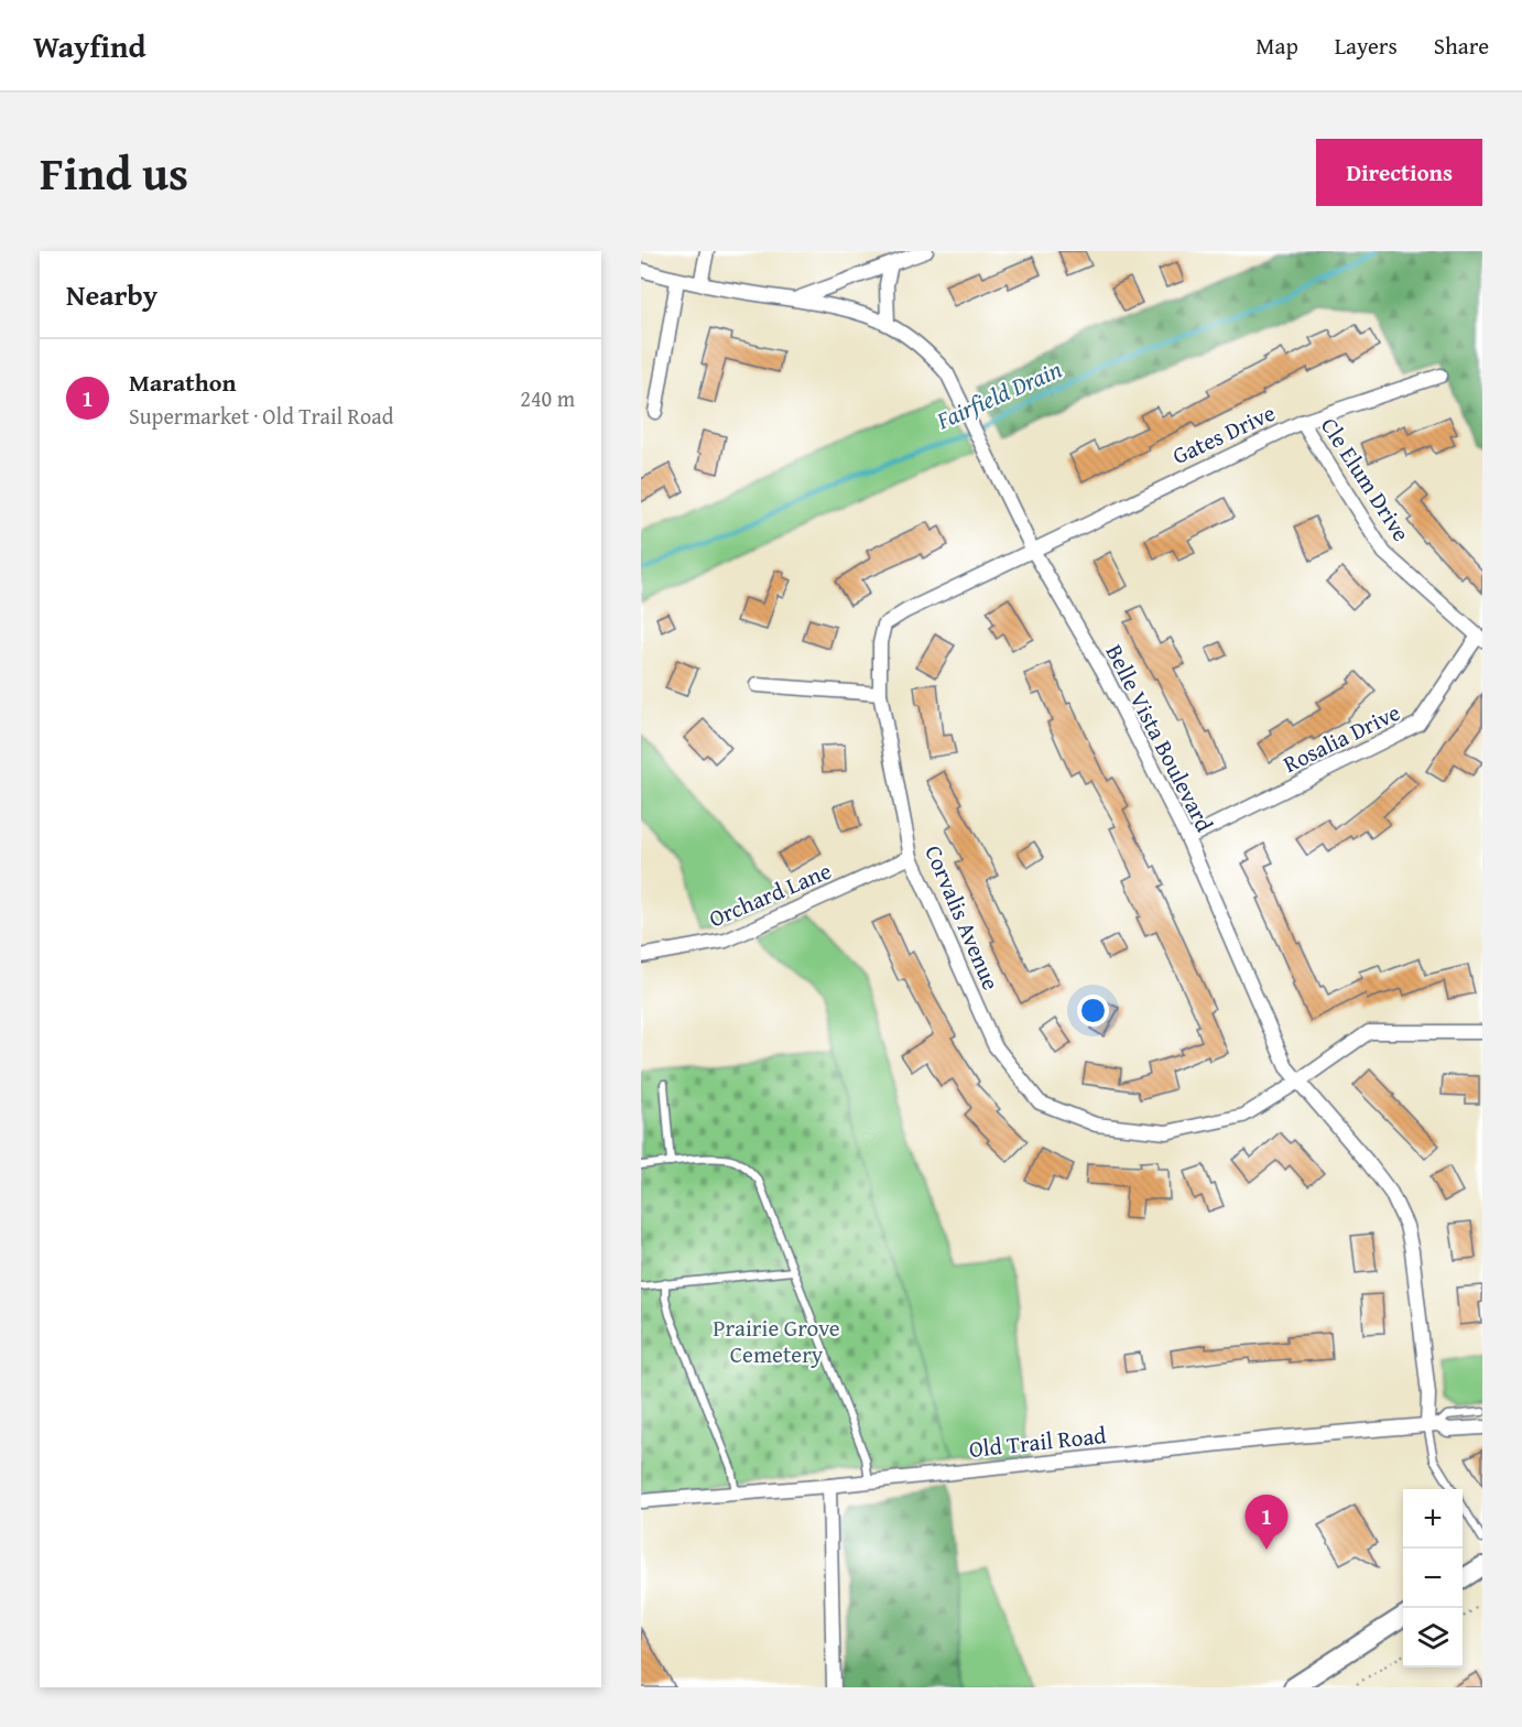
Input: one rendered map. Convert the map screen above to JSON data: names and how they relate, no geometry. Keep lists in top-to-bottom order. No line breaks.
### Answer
{"streets":{"street":["Gates Drive","Cle Elum Drive","Belle Vista Boulevard","Rosalia Drive","Orchard Lane","Corvalis Avenue","Old Trail Road"]},"crossings":[["Gates Drive","Cle Elum Drive"],["Gates Drive","Belle Vista Boulevard"],["Gates Drive","Corvalis Avenue"],["Cle Elum Drive","Rosalia Drive"],["Belle Vista Boulevard","Rosalia Drive"],["Belle Vista Boulevard","Corvalis Avenue"],["Belle Vista Boulevard","Old Trail Road"],["Orchard Lane","Corvalis Avenue"]],"water":["Fairfield Drain"],"parks":["Prairie Grove Cemetery"],"page":{"header":"Wayfind","nav":["Map","Layers","Share"],"title":"Find us","buttons":"Directions","heading":"Nearby","list":[{"mark":"1","name":"Marathon","note":"Supermarket · Old Trail Road","value":"240 m"}],"map_buttons":["+","−"],"pins":"1"}}
